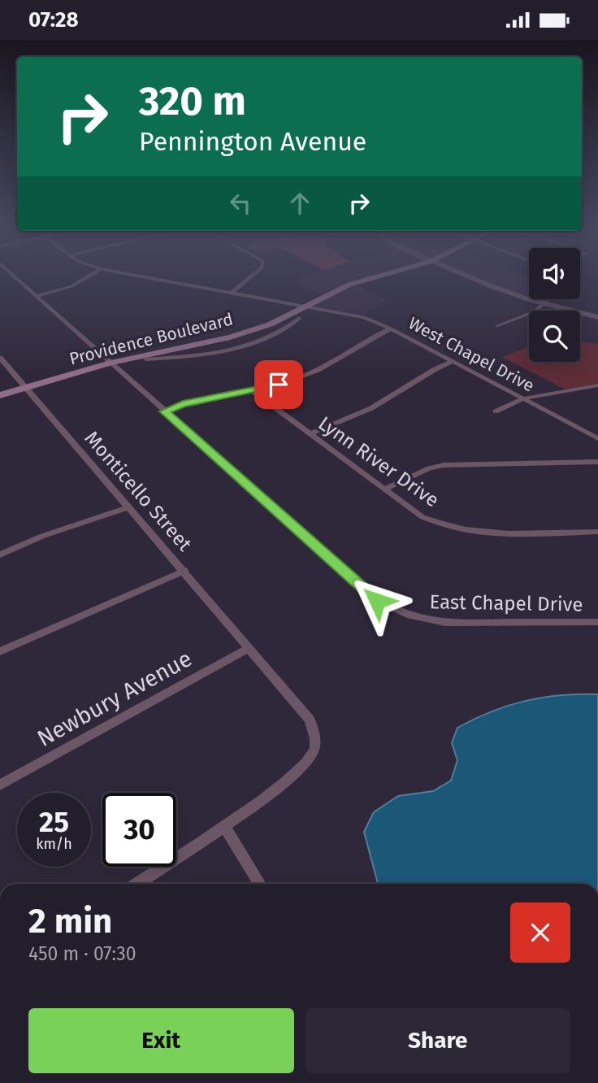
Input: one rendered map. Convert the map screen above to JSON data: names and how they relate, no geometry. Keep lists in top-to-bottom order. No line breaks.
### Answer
{"streets":{"main road":["Providence Boulevard"],"street":["West Chapel Drive","Lynn River Drive","Monticello Street","East Chapel Drive","Newbury Avenue"]},"crossings":[["Providence Boulevard","West Chapel Drive"],["Providence Boulevard","Monticello Street"],["Providence Boulevard","East Chapel Drive"],["Monticello Street","Newbury Avenue"]],"page":{"status":"07:28","turn":["320 m","Pennington Avenue"],"speed":"25 km/h","limit":"30","heading":["2 min","450 m · 07:30"],"buttons":["Exit","Share"]}}
